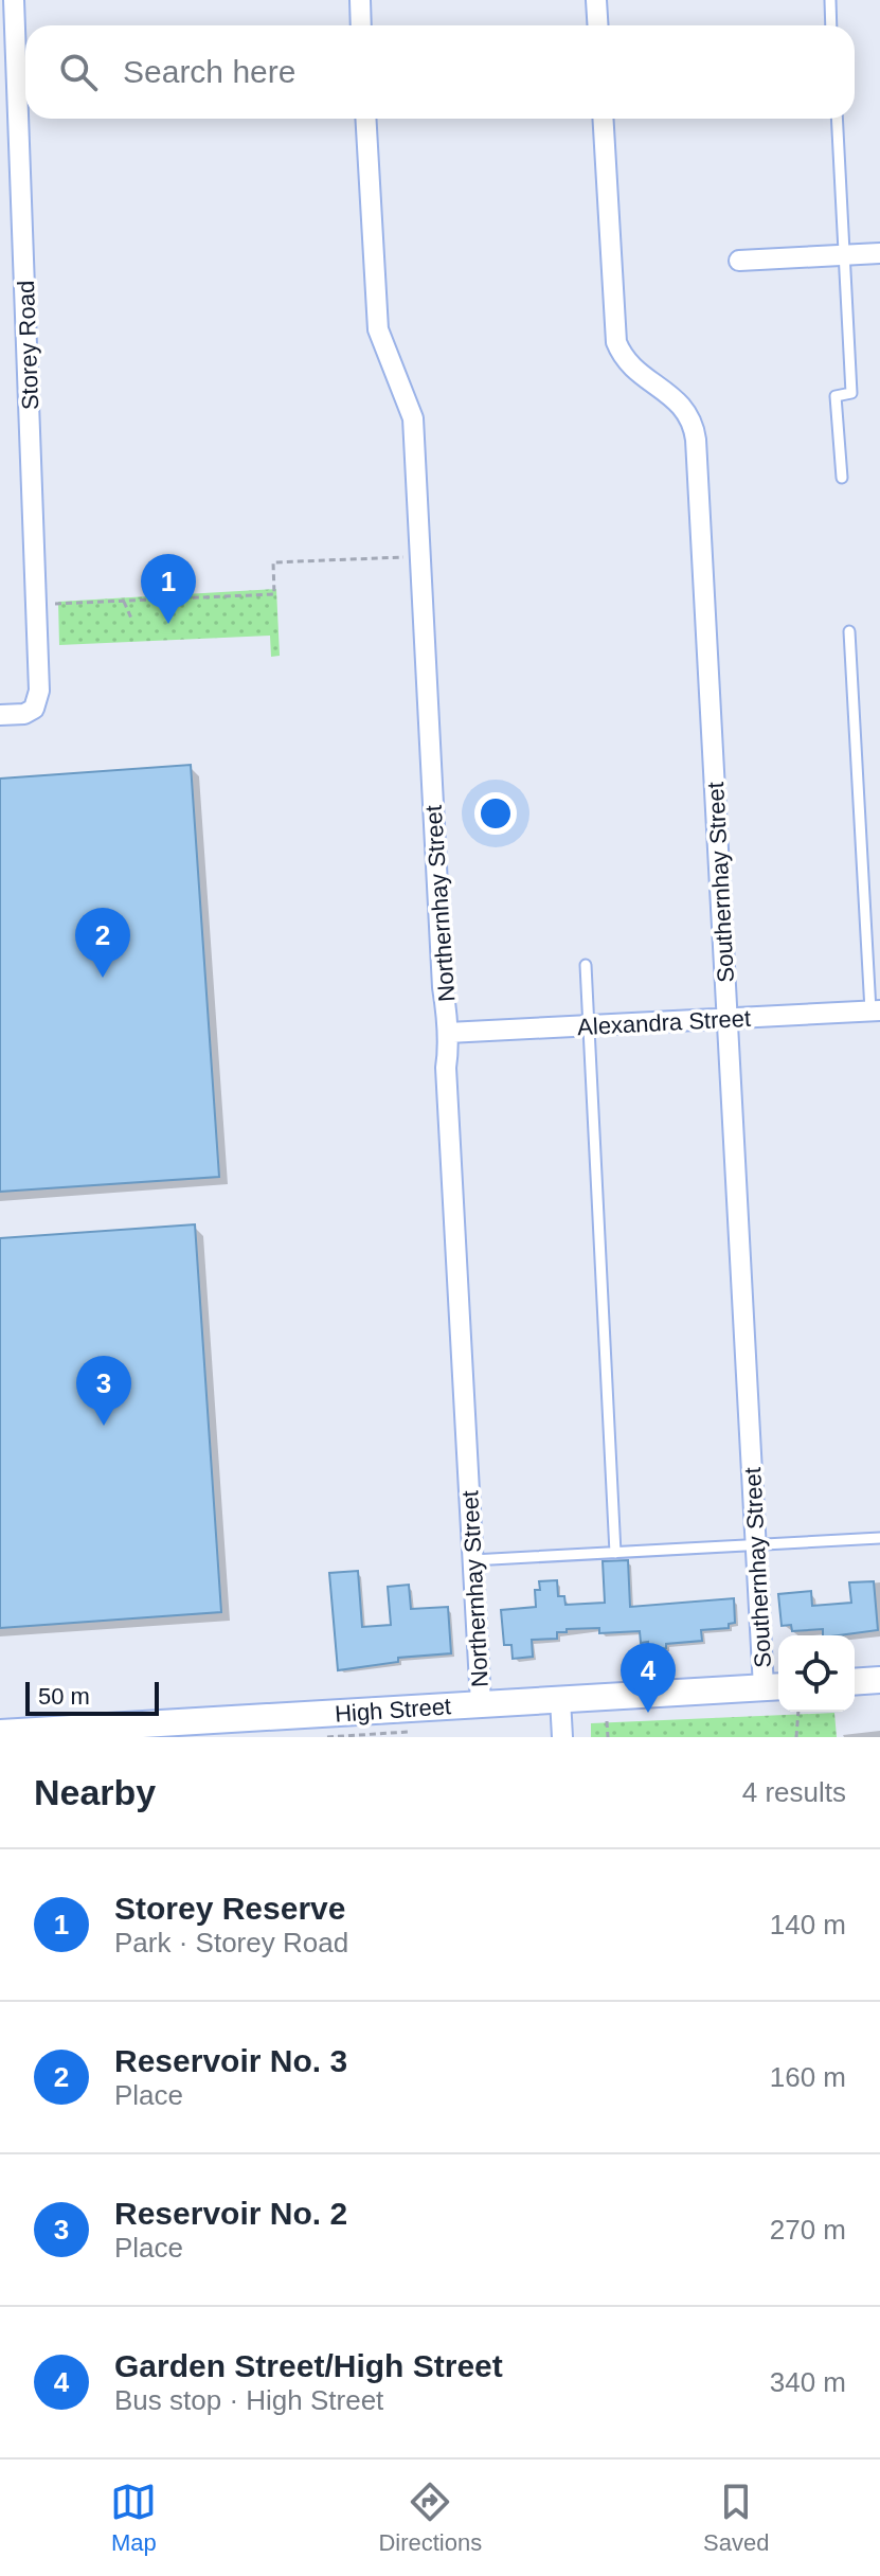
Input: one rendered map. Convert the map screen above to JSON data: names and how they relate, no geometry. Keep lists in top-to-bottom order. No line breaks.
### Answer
{"streets":{"main road":["High Street"],"street":["Storey Road","Southernhay Street","Northernhay Street","Alexandra Street"]},"crossings":[["Southernhay Street","Alexandra Street"],["Southernhay Street","High Street"],["Northernhay Street","Alexandra Street"],["Northernhay Street","High Street"]],"scale_bar":"50 m","page":{"search":"Search here","pins":["1","2","3","4"],"scale":"50 m","heading":["Nearby","4 results"],"list":[{"mark":"1","name":"Storey Reserve","note":"Park · Storey Road","value":"140 m"},{"mark":"2","name":"Reservoir No. 3","note":"Place","value":"160 m"},{"mark":"3","name":"Reservoir No. 2","note":"Place","value":"270 m"},{"mark":"4","name":"Garden Street/High Street","note":"Bus stop · High Street","value":"340 m"}],"nav":["Map","Directions","Saved"]}}
